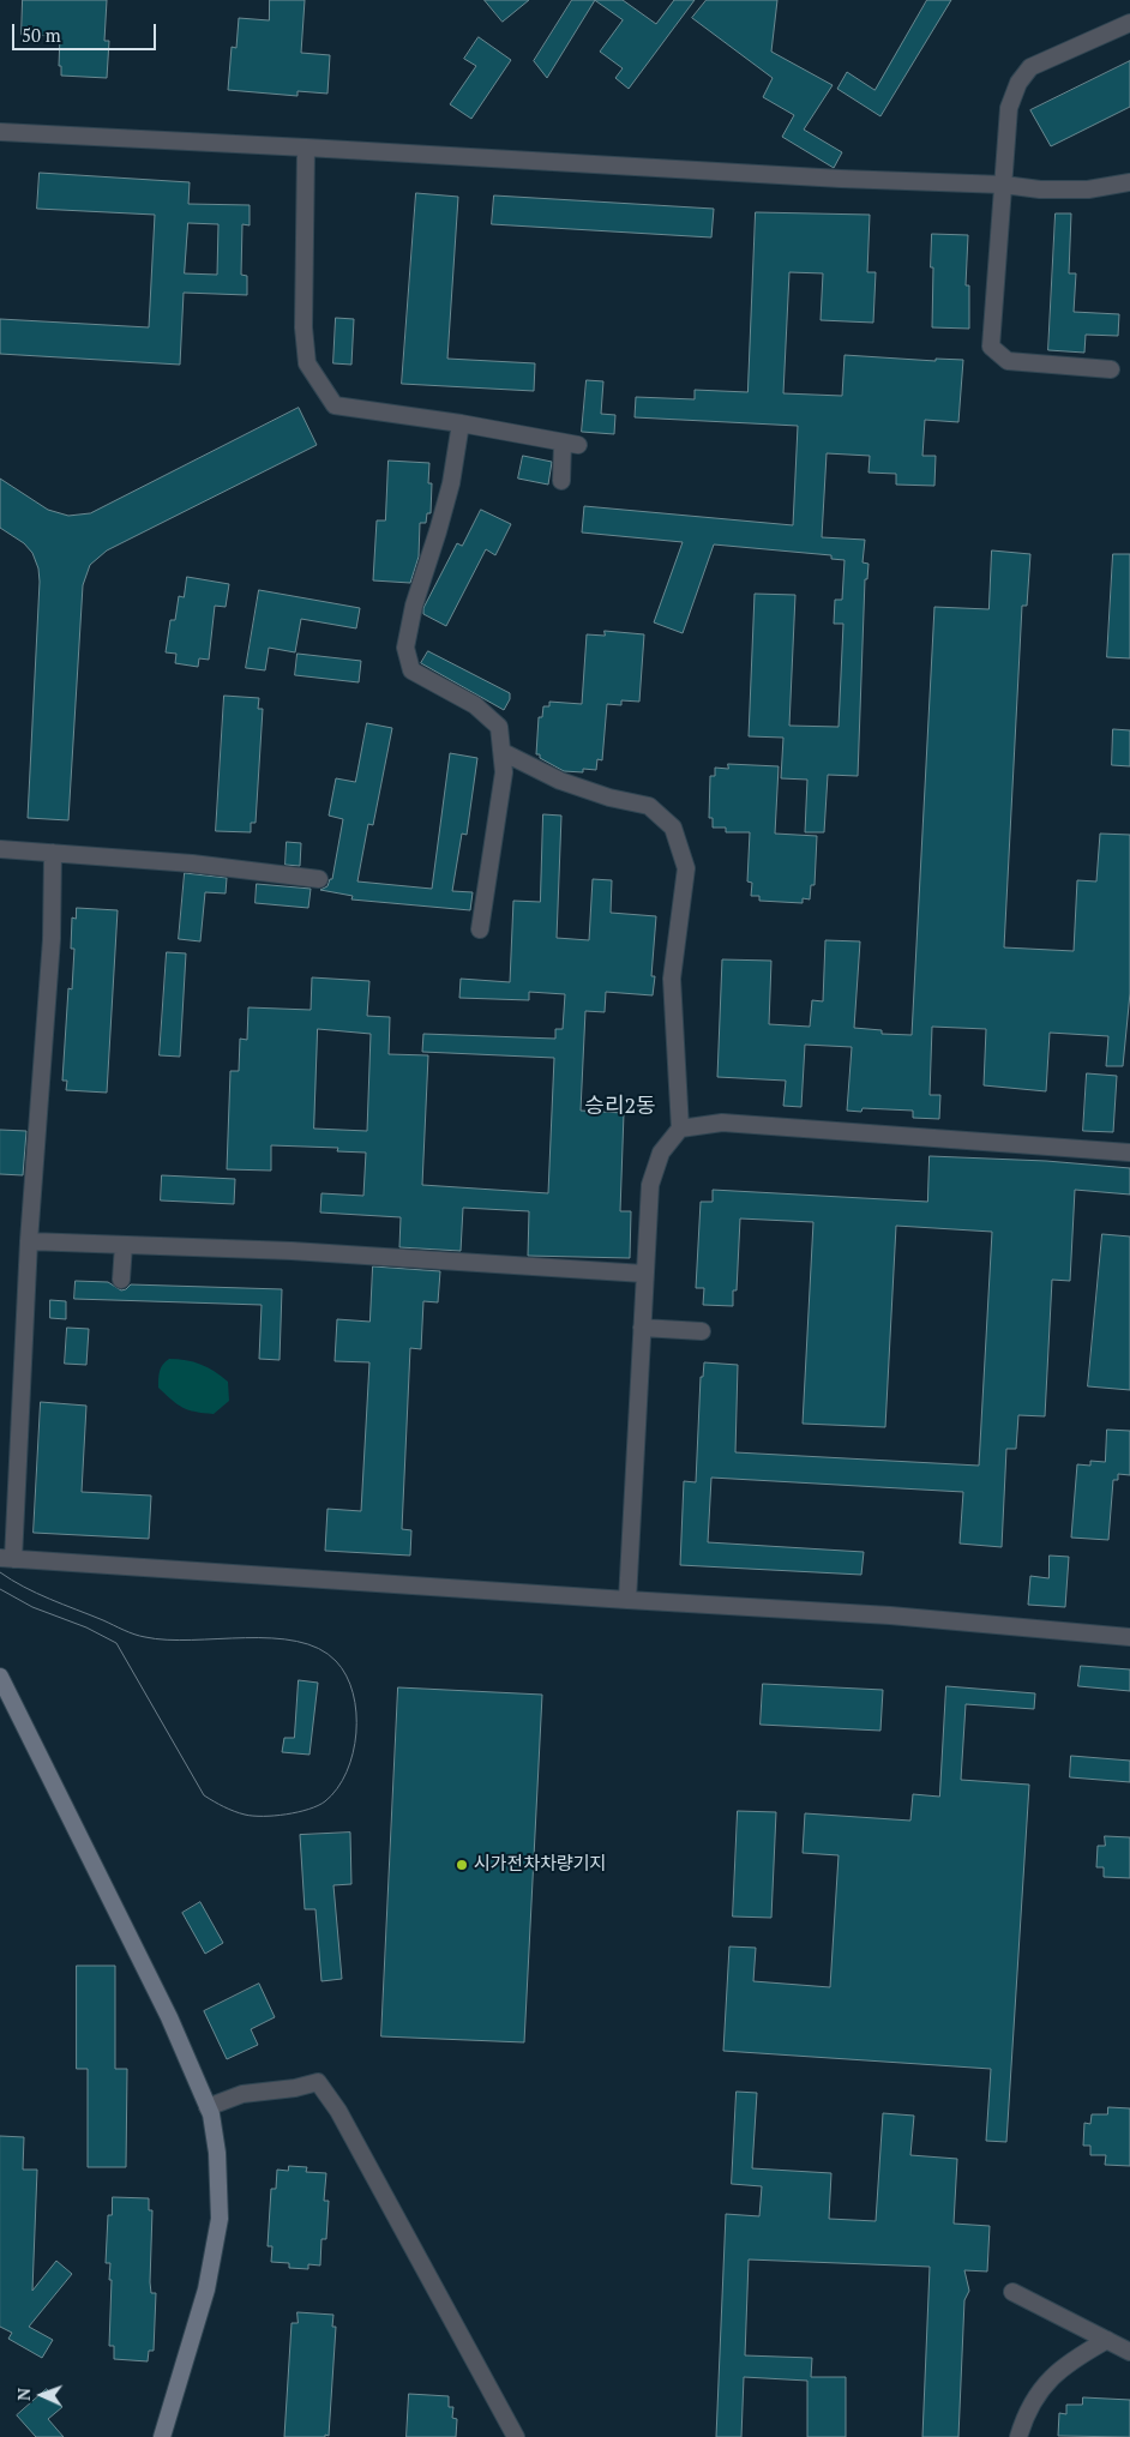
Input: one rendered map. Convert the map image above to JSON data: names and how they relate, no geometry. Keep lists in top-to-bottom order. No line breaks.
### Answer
{"districts":["승리2동"],"places":["시가전차차량기지"],"scale_bar":"50 m","north":"left"}
